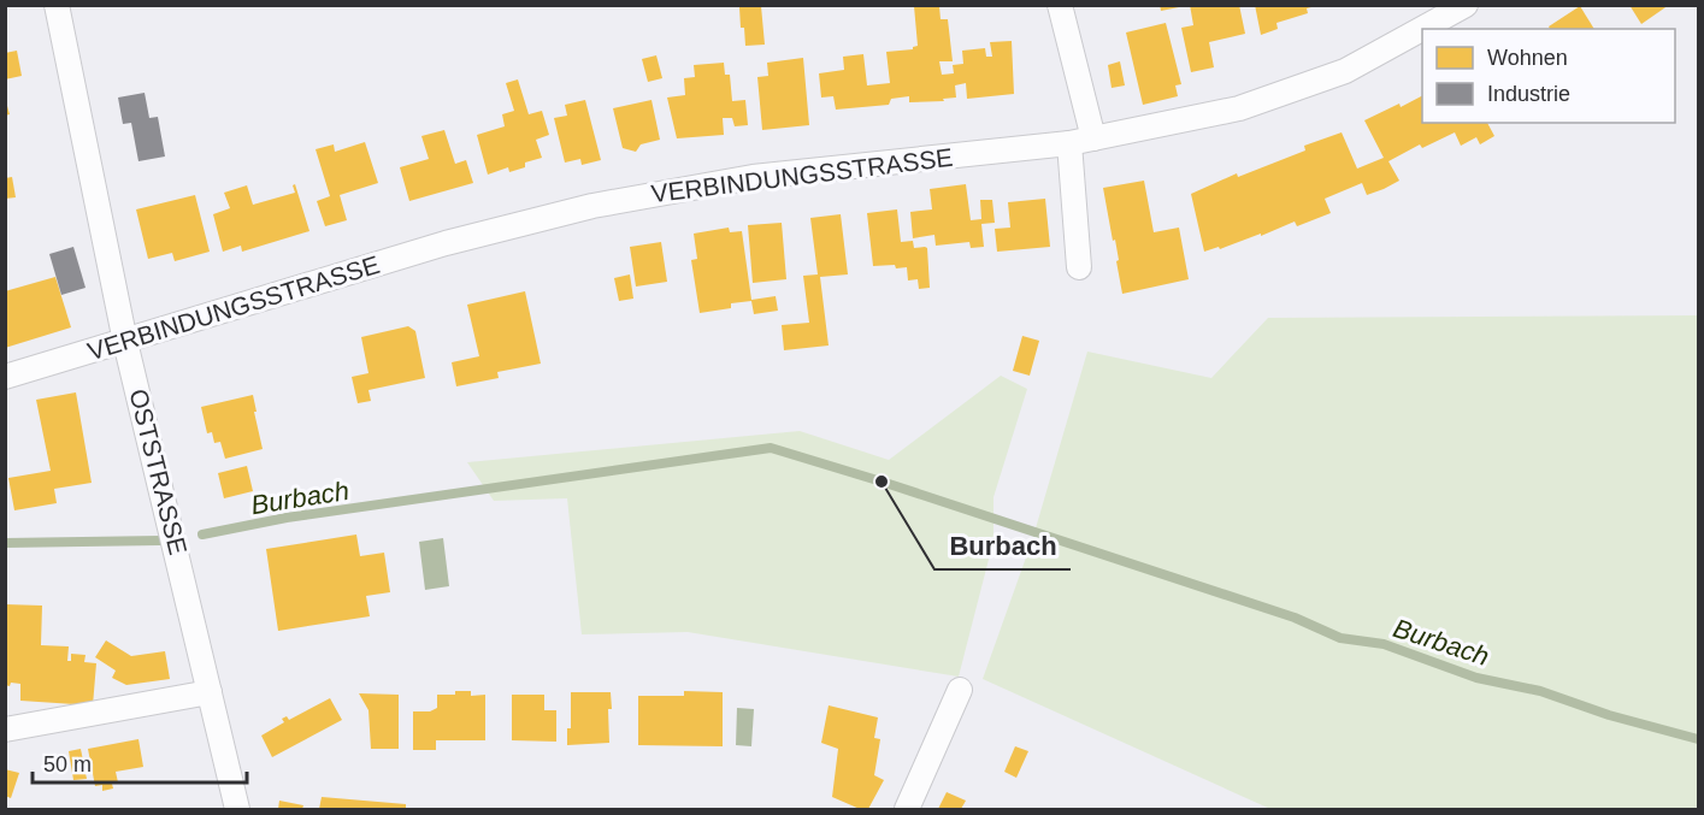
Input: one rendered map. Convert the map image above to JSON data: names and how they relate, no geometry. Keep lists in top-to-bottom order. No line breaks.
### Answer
{"streets":{"street":["VERBINDUNGSSTRASSE","OSTSTRASSE"]},"crossings":[["VERBINDUNGSSTRASSE","OSTSTRASSE"]],"water":["Burbach"],"places":["Burbach"],"legend":["Wohnen","Industrie"],"scale_bar":"50 m"}
